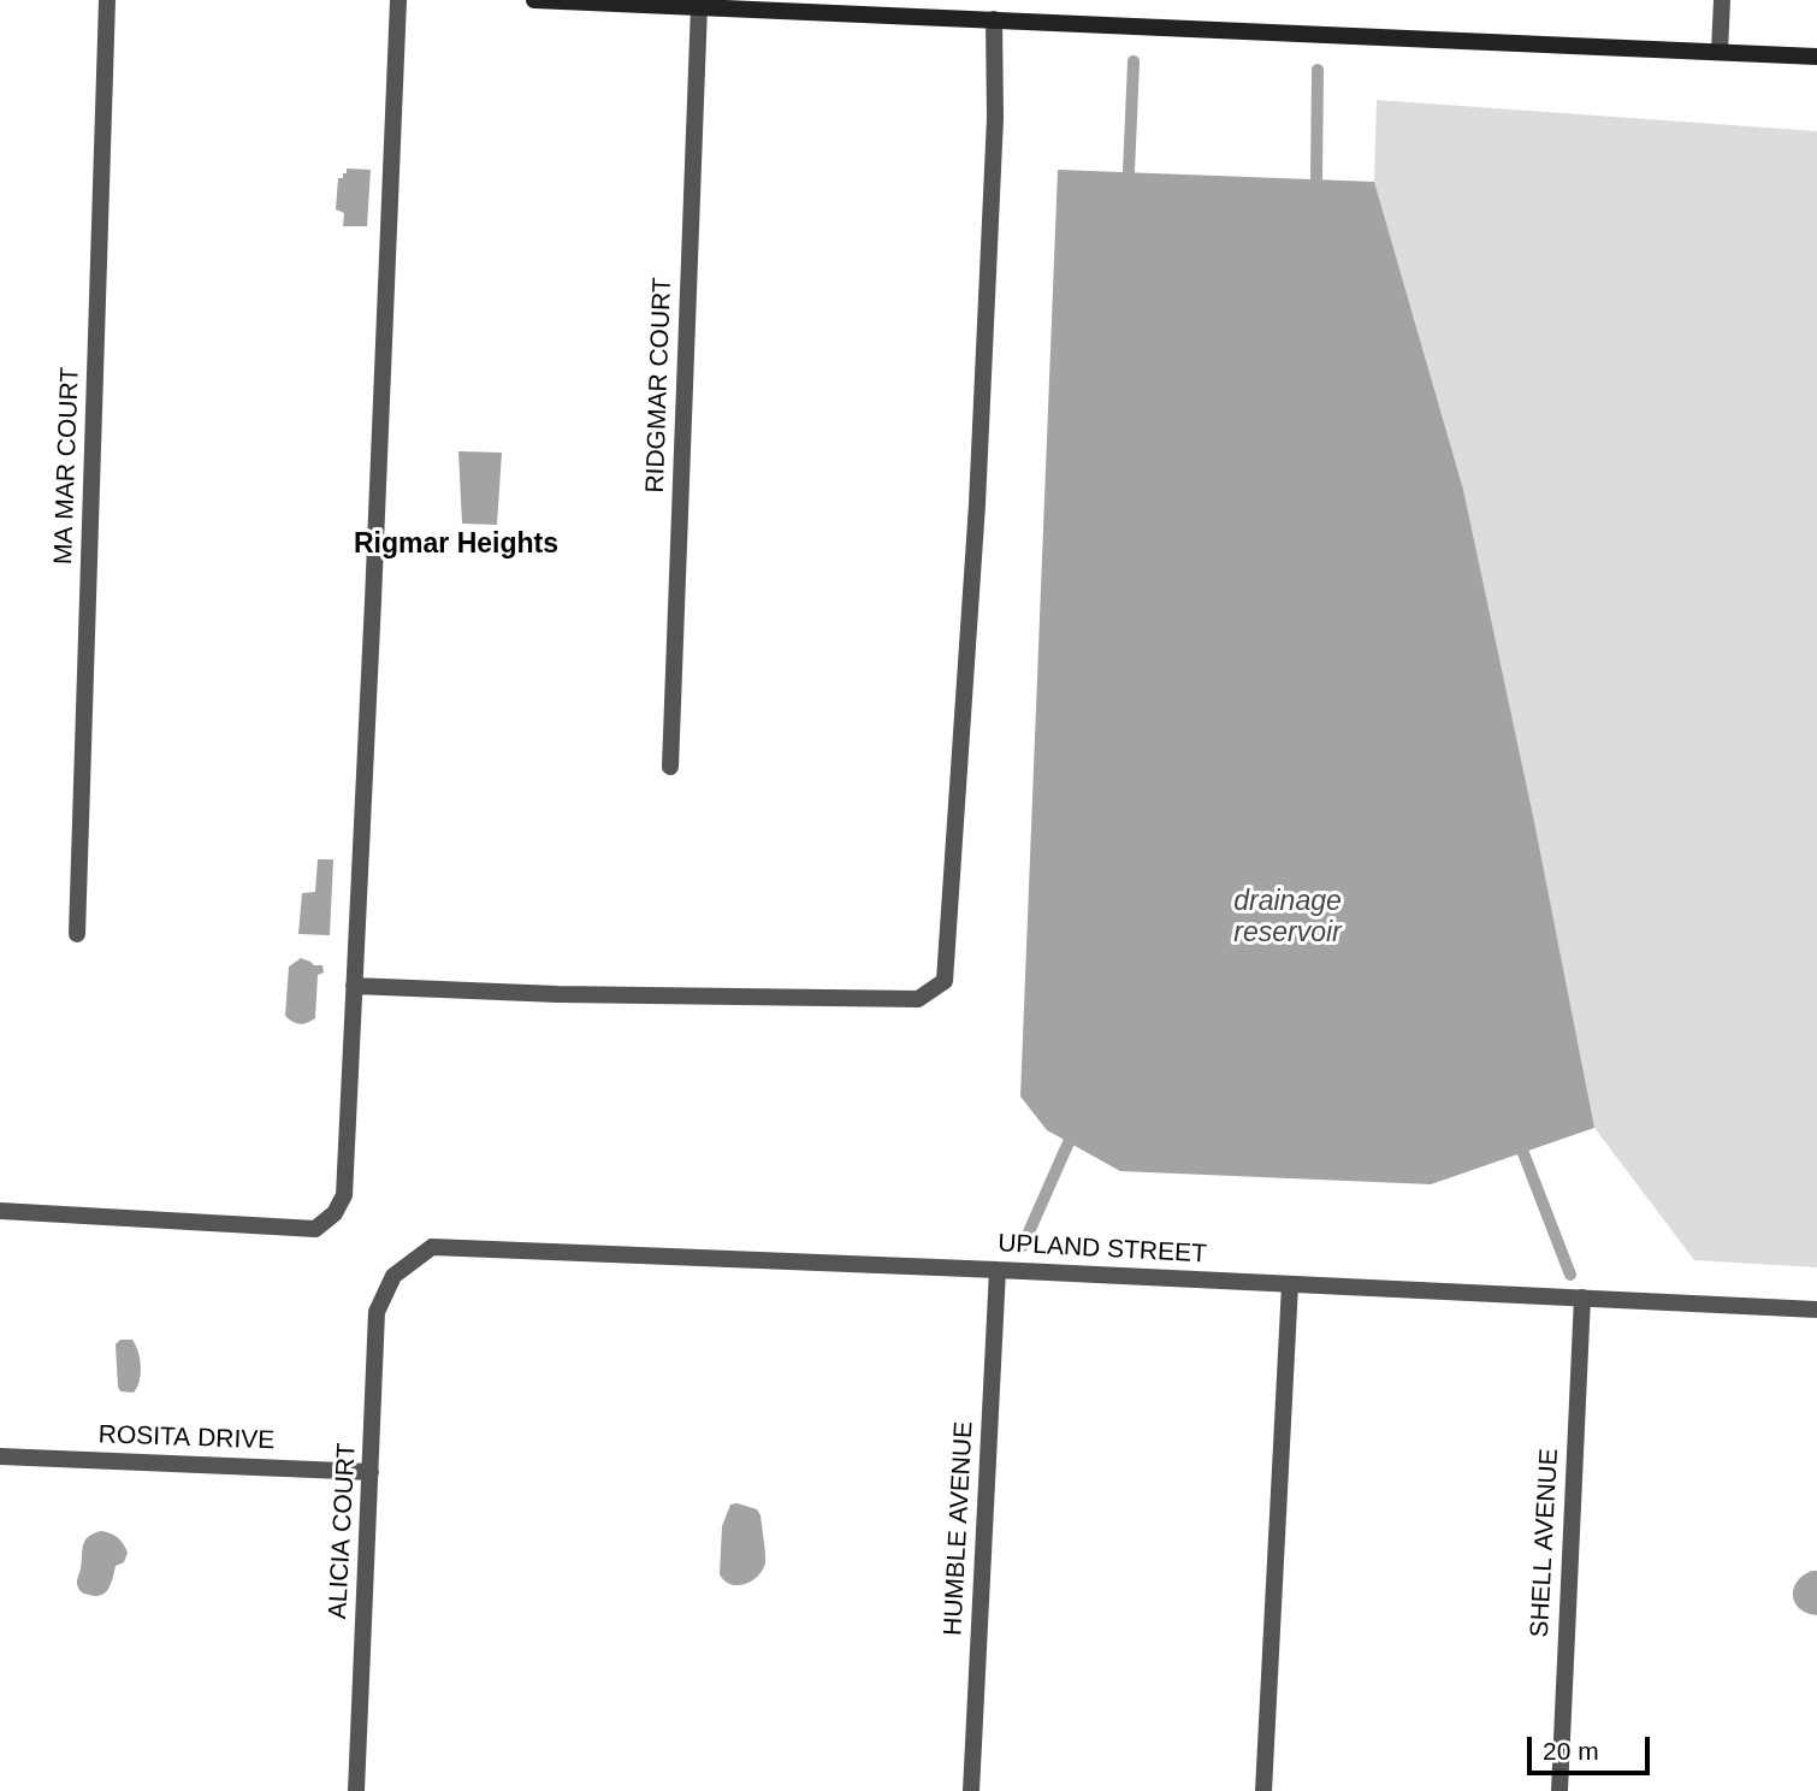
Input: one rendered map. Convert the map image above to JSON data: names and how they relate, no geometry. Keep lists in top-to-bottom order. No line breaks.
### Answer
{"streets":{"street":["RIDGMAR COURT","MA MAR COURT","UPLAND STREET","ROSITA DRIVE","HUMBLE AVENUE","ALICIA COURT","SHELL AVENUE"]},"crossings":[["UPLAND STREET","HUMBLE AVENUE"],["UPLAND STREET","ALICIA COURT"],["UPLAND STREET","SHELL AVENUE"],["ROSITA DRIVE","ALICIA COURT"]],"districts":["Rigmar Heights"],"water":["drainage reservoir"],"scale_bar":"20 m"}
